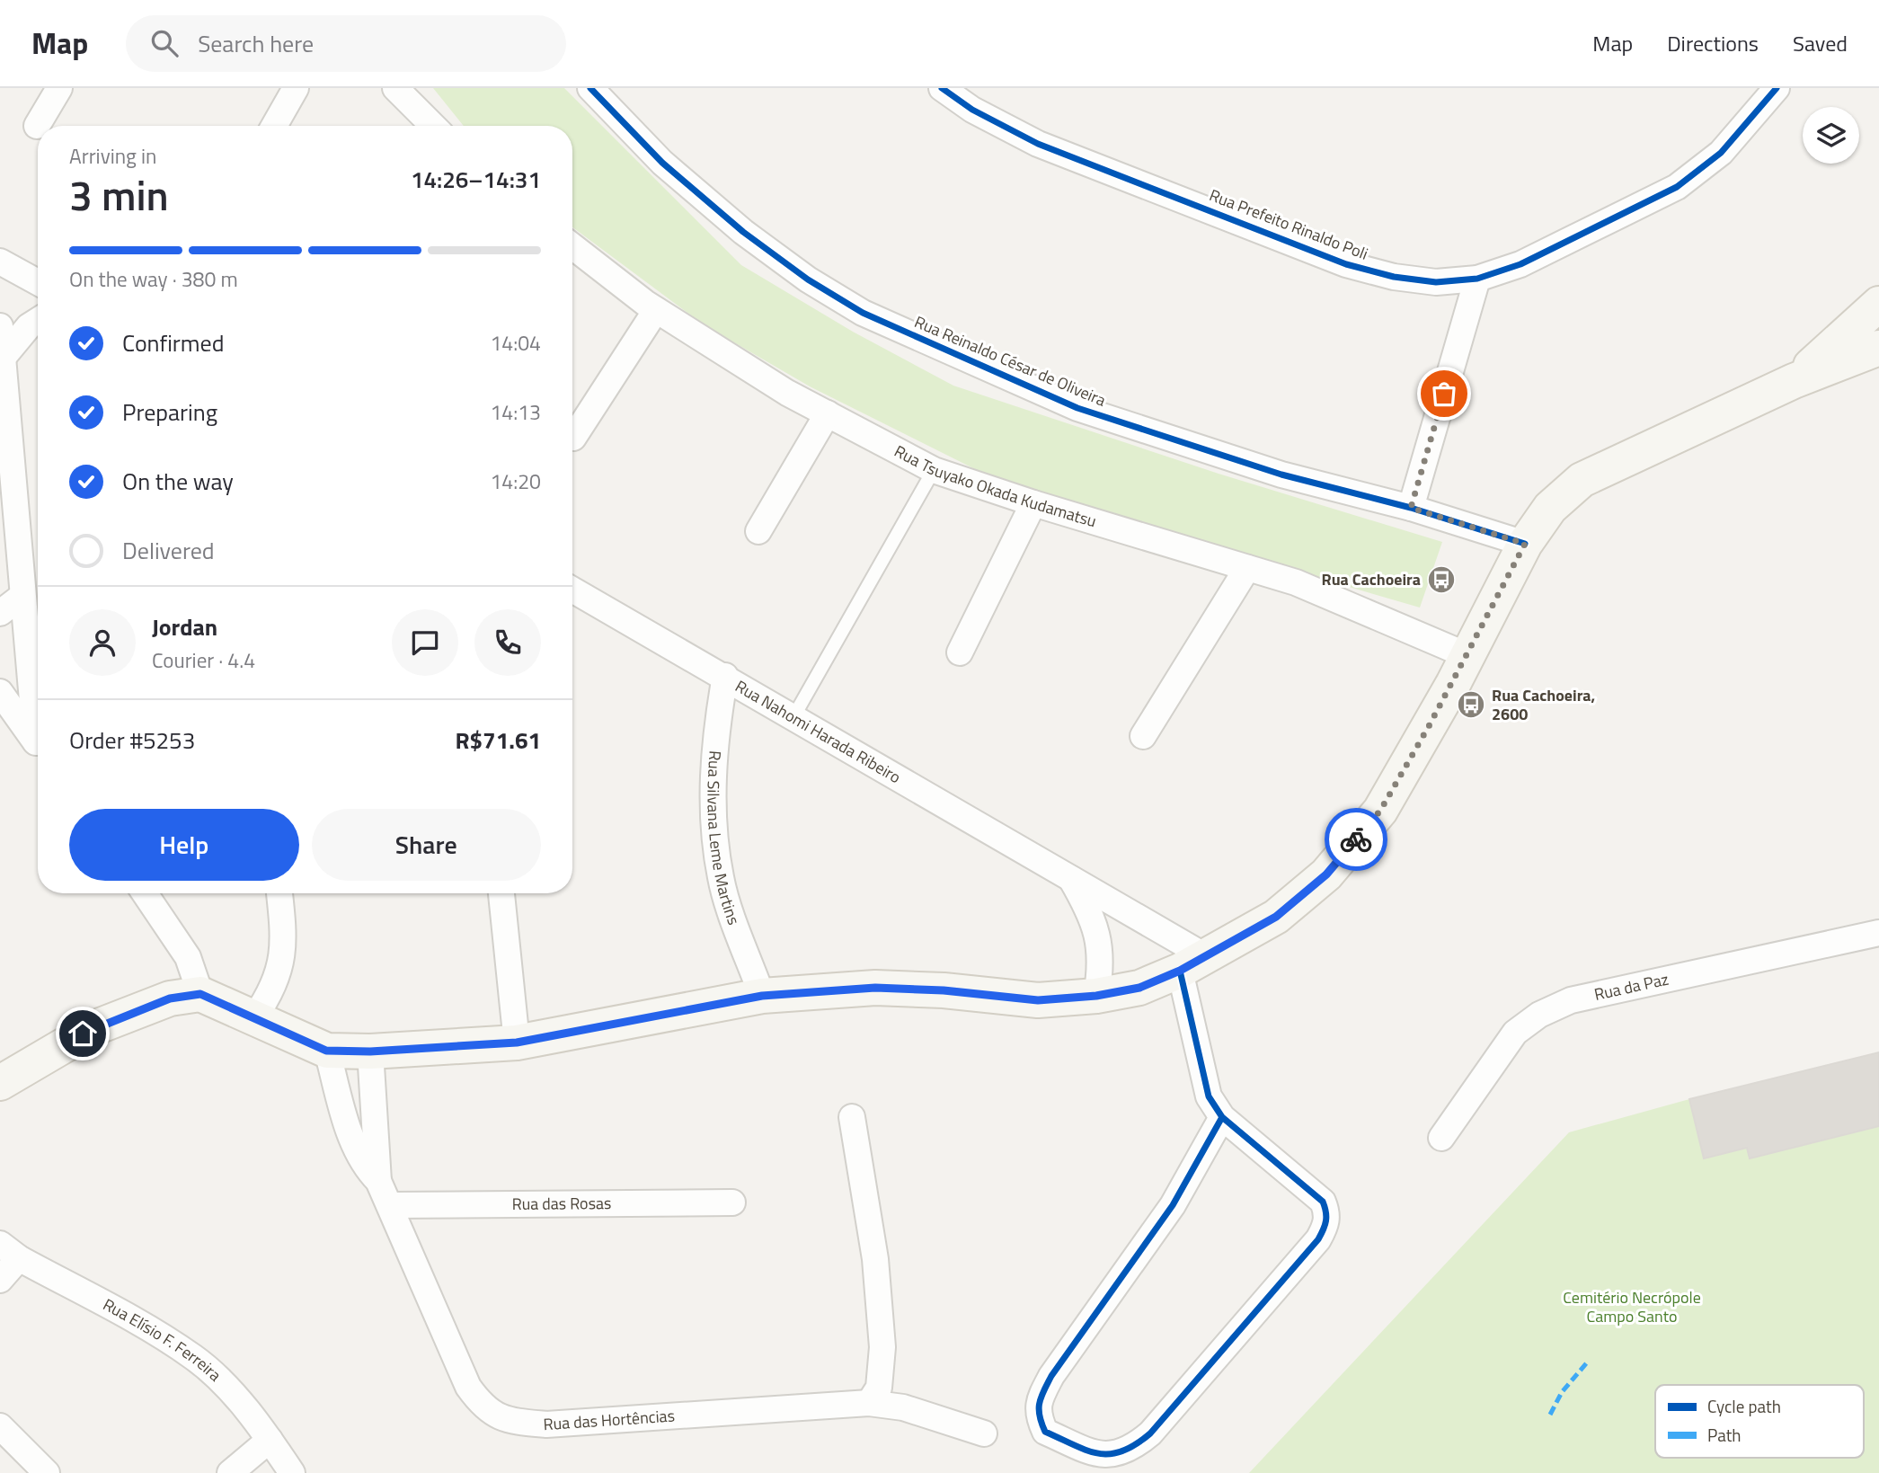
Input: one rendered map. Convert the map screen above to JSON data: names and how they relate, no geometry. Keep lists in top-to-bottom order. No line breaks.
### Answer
{"streets":{"street":["Rua Prefeito Rinaldo Poli","Rua Reinaldo César de Oliveira","Rua Tsuyako Okada Kudamatsu","Rua Nahomi Harada Ribeiro","Rua Silvana Leme Martins","Rua da Paz","Rua das Rosas","Rua Elísio F. Ferreira","Rua das Hortências"]},"crossings":[["Rua Nahomi Harada Ribeiro","Rua Silvana Leme Martins"],["Rua das Rosas","Rua das Hortências"]],"parks":["Cemitério Necrópole Campo Santo"],"places":{"bus stop":["Rua Cachoeira","Rua Cachoeira, 2600"]},"legend":["Cycle path","Path"],"page":{"header":"Map","search":"Search here","nav":["Map","Directions","Saved"],"heading":["3 min","Arriving in","14:26–14:31"],"panel":["Jordan","Courier · 4.4","Order #5253","R$71.61"],"bar":"On the way · 380 m","list":[["Confirmed","14:04"],["Preparing","14:13"],["On the way","14:20"],"Delivered"],"buttons":["Help","Share"]}}
